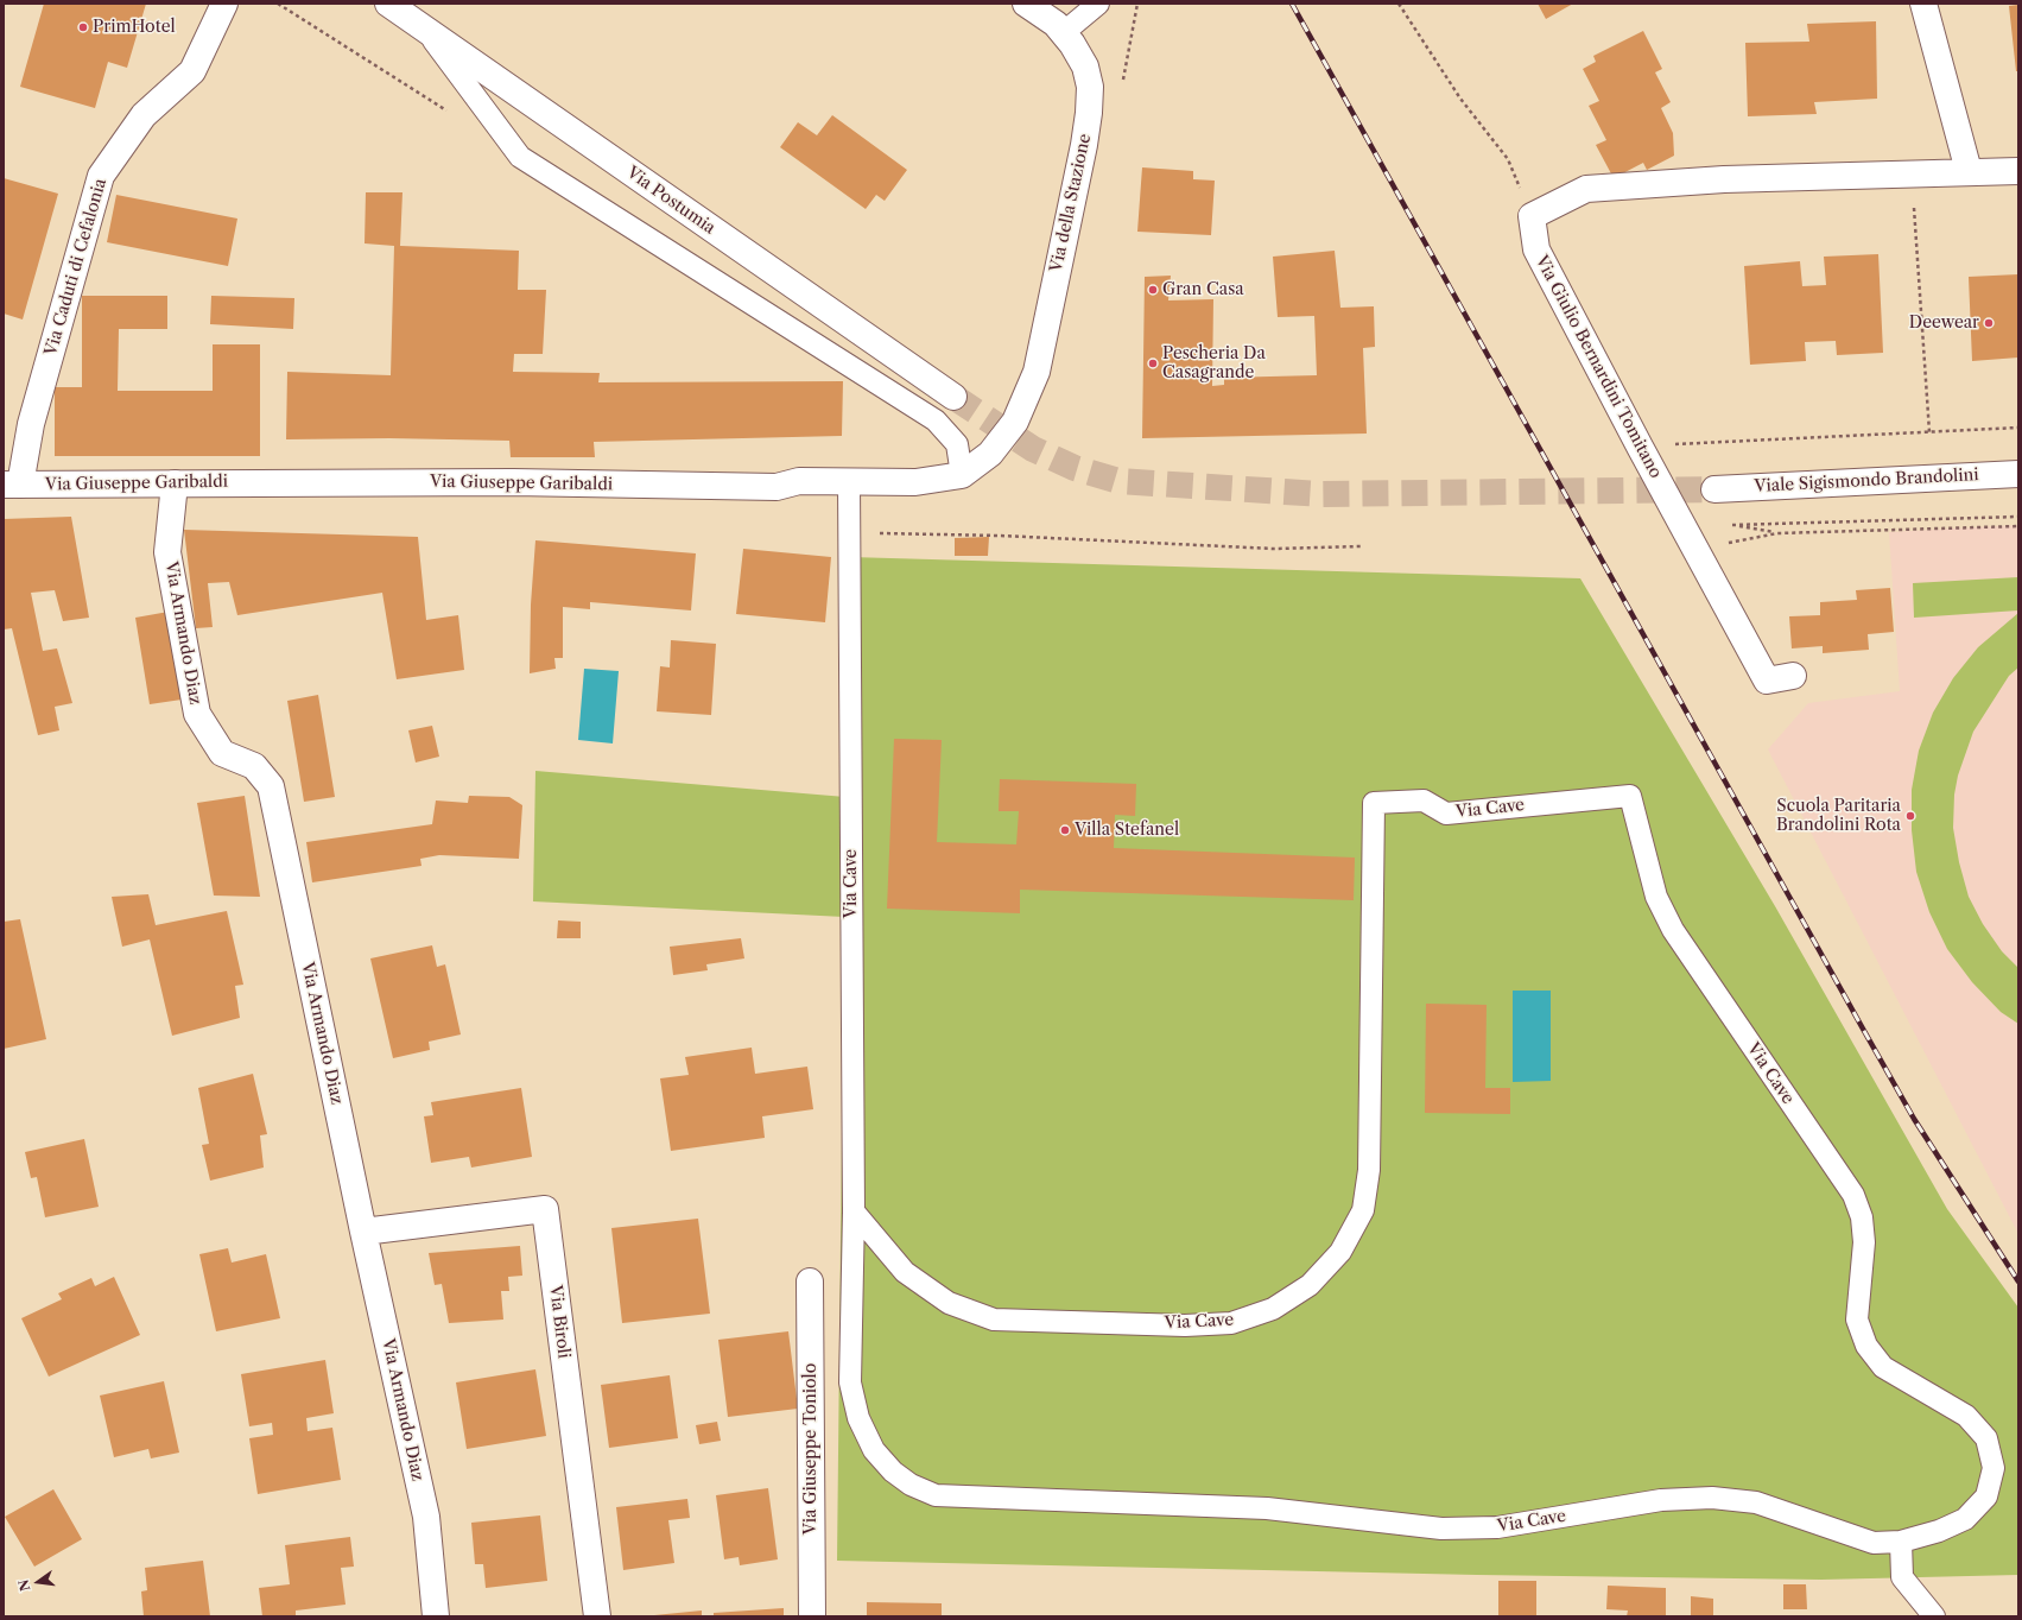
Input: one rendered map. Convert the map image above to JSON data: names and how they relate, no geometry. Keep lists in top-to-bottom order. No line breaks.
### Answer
{"streets":{"street":["Via Postumia","Via della Stazione","Via Caduti di Cefalonia","Via Giulio Bernardini Tomitano","Viale Sigismondo Brandolini","Via Giuseppe Garibaldi","Via Armando Diaz","Via Biroli","Via Giuseppe Toniolo"],"lane":["Via Cave"]},"crossings":[["Via della Stazione","Via Giuseppe Garibaldi"],["Via Caduti di Cefalonia","Via Giuseppe Garibaldi"],["Via Giuseppe Garibaldi","Via Armando Diaz"],["Via Giuseppe Garibaldi","Via Cave"],["Via Armando Diaz","Via Biroli"]],"places":["PrimHotel","Gran Casa","Deewear","Pescheria Da Casagrande","Scuola Paritaria Brandolini Rota","Villa Stefanel"],"north":"left"}
